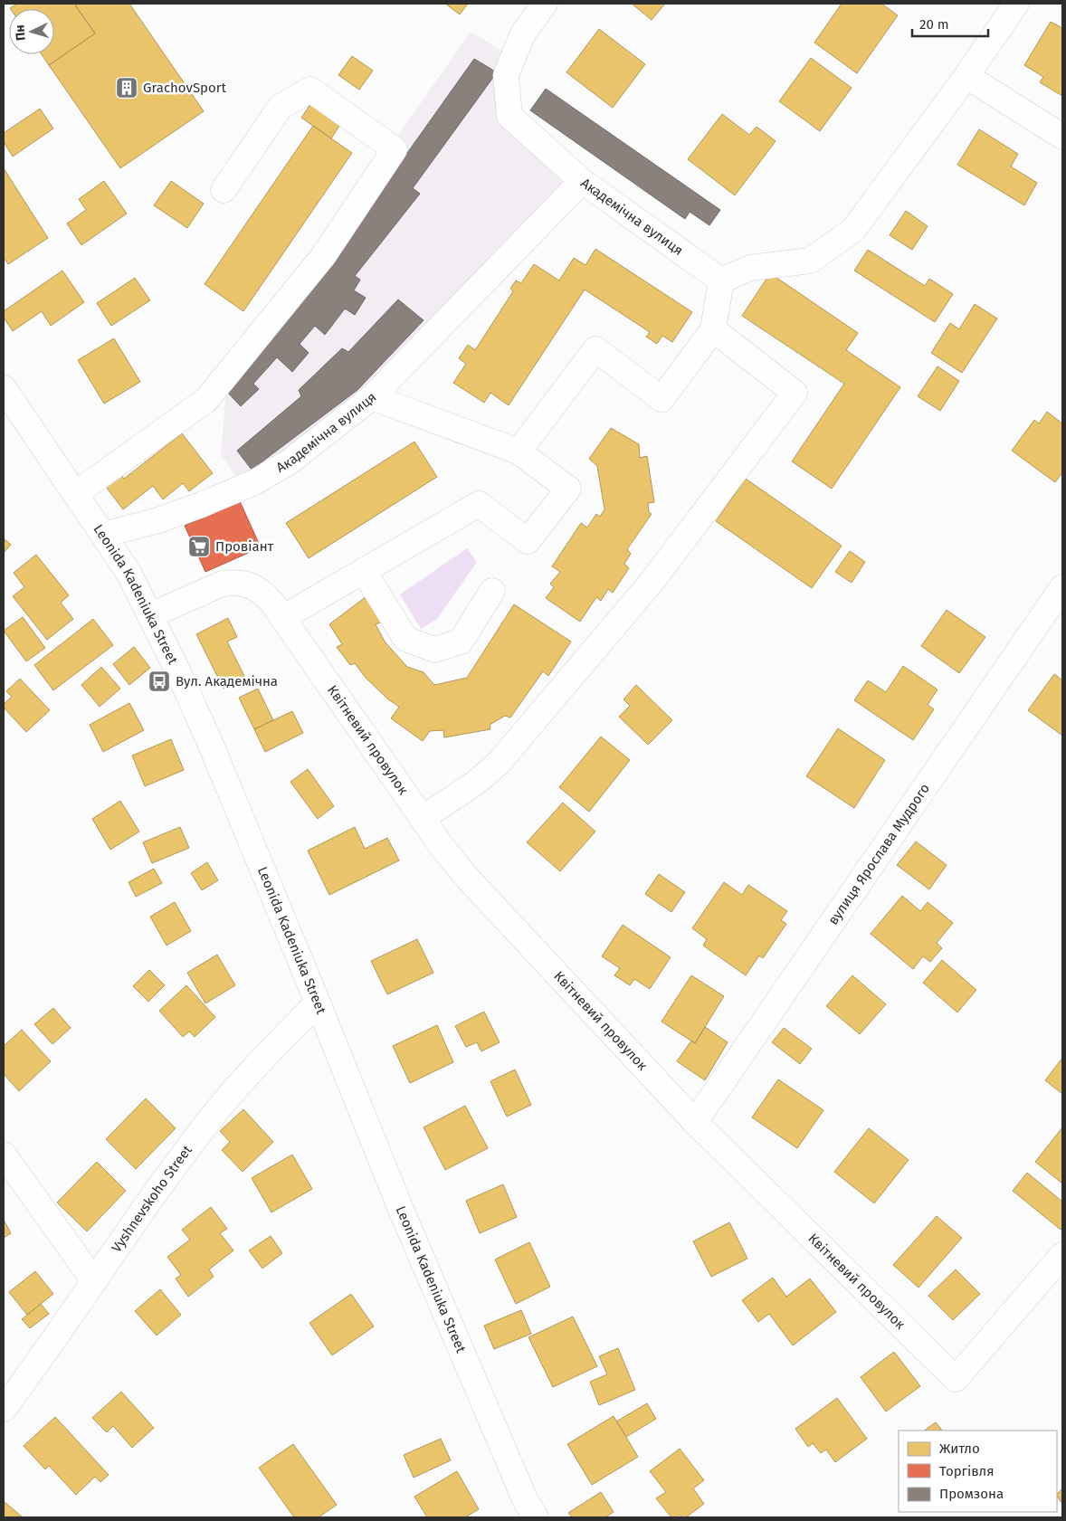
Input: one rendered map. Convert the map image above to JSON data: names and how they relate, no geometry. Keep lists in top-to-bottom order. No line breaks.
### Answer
{"streets":{"street":["Академічна вулиця","Leonida Kadeniuka Street","Квітневий провулок","вулиця Ярослава Мудрого","Vyshnevskoho Street"]},"crossings":[["Академічна вулиця","Leonida Kadeniuka Street"],["Leonida Kadeniuka Street","Квітневий провулок"],["Leonida Kadeniuka Street","Vyshnevskoho Street"],["Квітневий провулок","вулиця Ярослава Мудрого"]],"places":{"building":["GrachovSport"],"supermarket":["Провіант"],"bus stop":["Вул. Академічна"]},"legend":["Житло","Торгівля","Промзона"],"scale_bar":"20 m","north":"left"}
